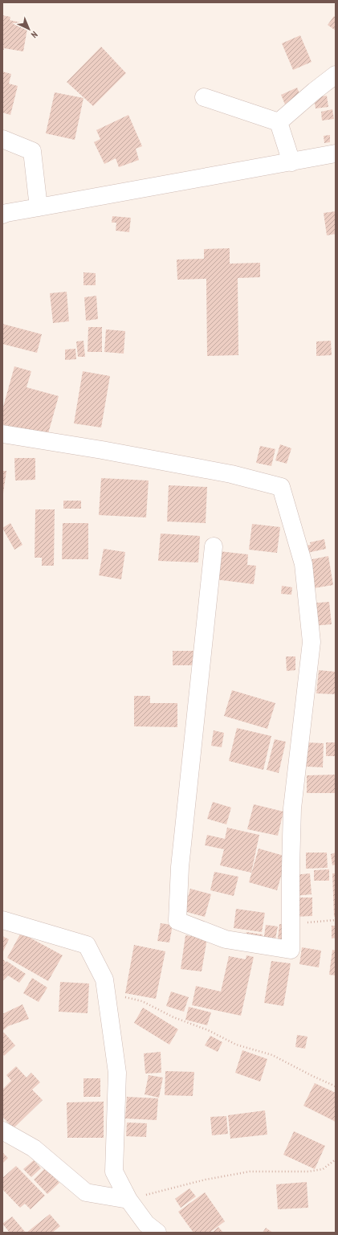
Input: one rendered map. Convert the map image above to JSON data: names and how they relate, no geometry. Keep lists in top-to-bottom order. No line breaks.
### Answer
{"north":"bottom right"}
